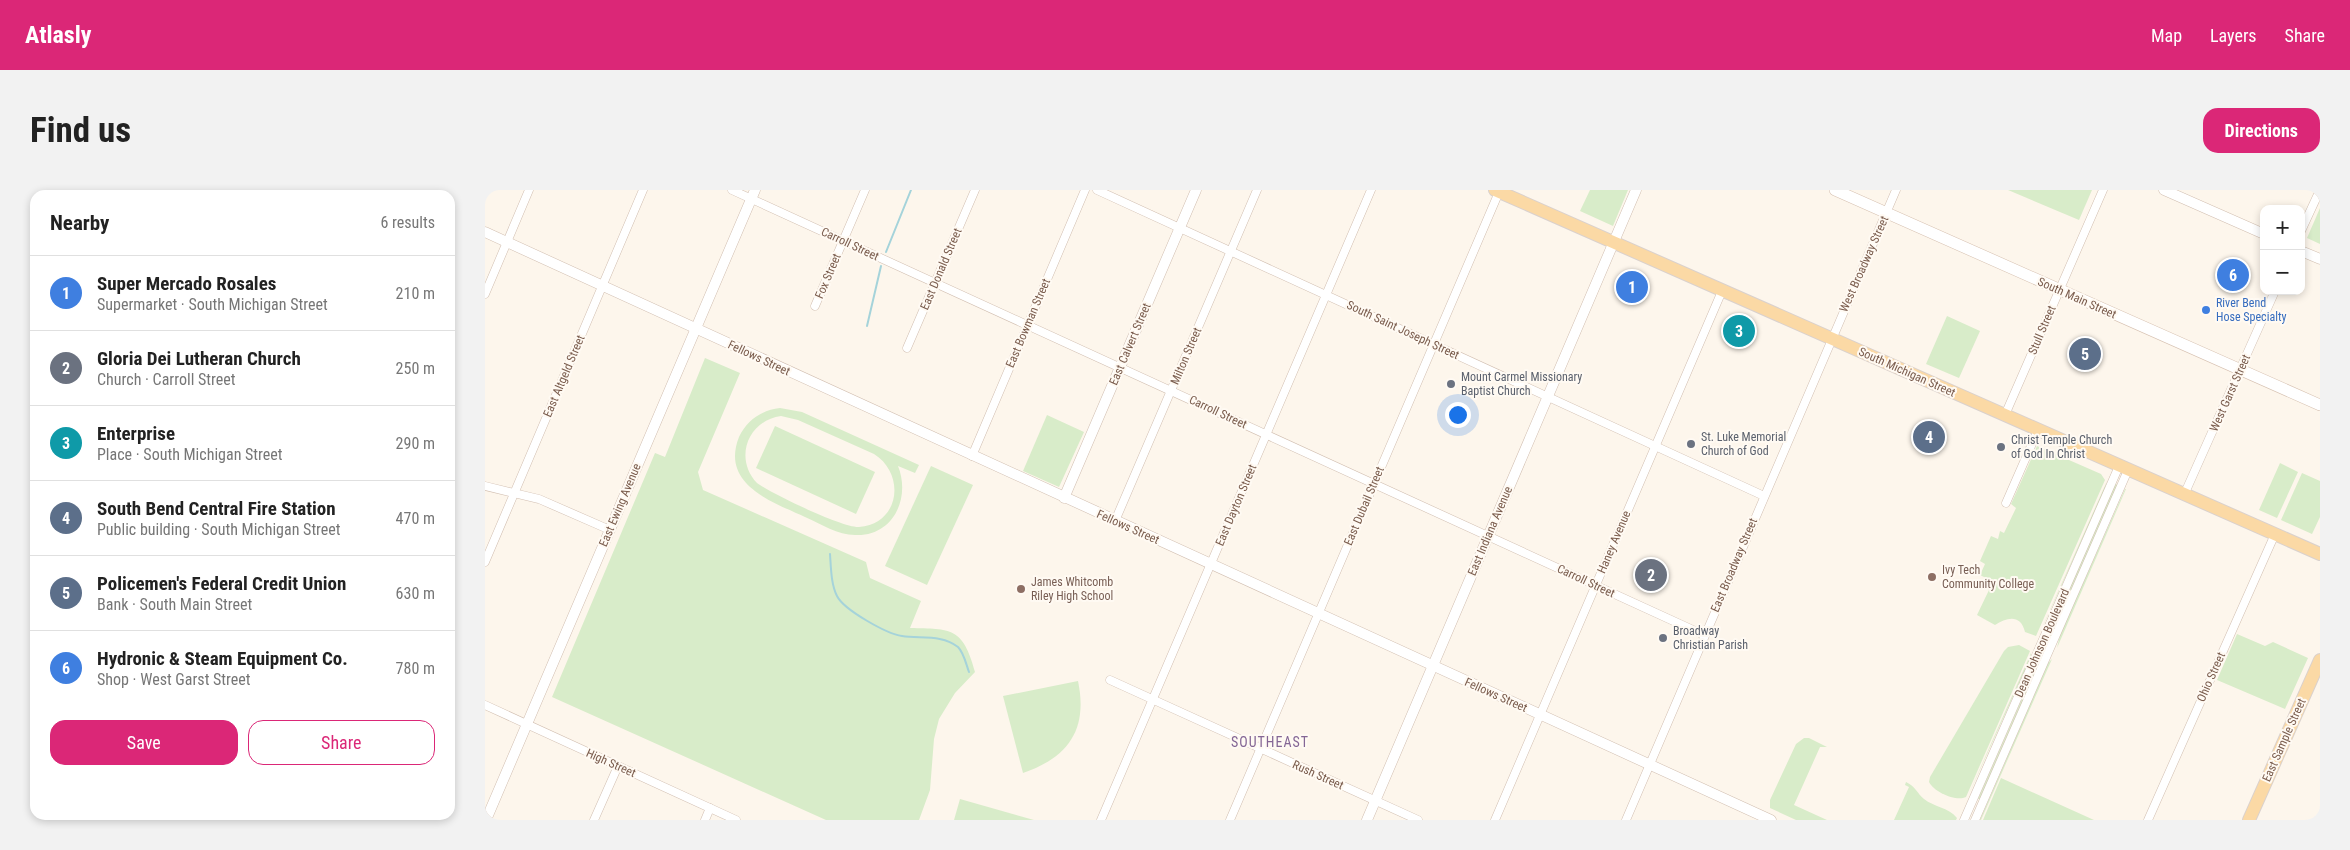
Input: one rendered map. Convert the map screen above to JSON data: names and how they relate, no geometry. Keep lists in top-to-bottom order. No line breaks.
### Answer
{"streets":{"main road":["South Main Street","South Michigan Street","East Sample Street"],"street":["Carroll Street","West Broadway Street","East Donald Street","Fox Street","East Bowman Street","South Saint Joseph Street","Stull Street","East Calvert Street","Milton Street","Fellows Street","East Altgeld Street","West Garst Street","East Ewing Avenue","East Dayton Street","East Dubail Street","East Indiana Avenue","Haney Avenue","East Broadway Street","Dean Johnson Boulevard","Ohio Street","High Street","Rush Street"]},"crossings":[["Carroll Street","East Donald Street"],["Carroll Street","Fox Street"],["Carroll Street","East Bowman Street"],["Carroll Street","East Calvert Street"],["Carroll Street","Milton Street"],["Carroll Street","East Ewing Avenue"],["Carroll Street","East Dayton Street"],["Carroll Street","East Dubail Street"],["Carroll Street","East Indiana Avenue"],["Carroll Street","Haney Avenue"],["Carroll Street","East Broadway Street"],["West Broadway Street","South Main Street"],["West Broadway Street","South Michigan Street"],["West Broadway Street","East Broadway Street"],["South Main Street","Stull Street"],["South Main Street","West Garst Street"],["East Bowman Street","Fellows Street"],["South Saint Joseph Street","East Calvert Street"],["South Saint Joseph Street","Milton Street"],["South Saint Joseph Street","East Dayton Street"],["South Saint Joseph Street","East Dubail Street"],["South Saint Joseph Street","East Indiana Avenue"],["South Saint Joseph Street","Haney Avenue"],["South Saint Joseph Street","East Broadway Street"],["Stull Street","South Michigan Street"],["East Calvert Street","Fellows Street"],["Milton Street","Fellows Street"],["Fellows Street","East Altgeld Street"],["Fellows Street","East Ewing Avenue"],["Fellows Street","East Dayton Street"],["Fellows Street","East Dubail Street"],["Fellows Street","East Indiana Avenue"],["Fellows Street","Haney Avenue"],["Fellows Street","East Broadway Street"],["South Michigan Street","West Garst Street"],["South Michigan Street","East Dubail Street"],["South Michigan Street","East Indiana Avenue"],["South Michigan Street","Haney Avenue"],["South Michigan Street","East Broadway Street"],["South Michigan Street","Dean Johnson Boulevard"],["South Michigan Street","Ohio Street"],["East Ewing Avenue","High Street"],["East Dayton Street","Rush Street"],["East Dubail Street","Rush Street"],["East Indiana Avenue","Rush Street"]],"districts":["SOUTHEAST"],"places":["River Bend Hose Specialty","Mount Carmel Missionary Baptist Church","St. Luke Memorial Church of God","Christ Temple Church of God In Christ","Ivy Tech Community College","James Whitcomb Riley High School","Broadway Christian Parish"],"page":{"header":"Atlasly","nav":["Map","Layers","Share"],"buttons":["Directions",["Save","Share"]],"title":"Find us","heading":["Nearby","6 results"],"map_buttons":["+","−"],"list":[{"mark":"1","name":"Super Mercado Rosales","note":"Supermarket · South Michigan Street","value":"210 m"},{"mark":"2","name":"Gloria Dei Lutheran Church","note":"Church · Carroll Street","value":"250 m"},{"mark":"3","name":"Enterprise","note":"Place · South Michigan Street","value":"290 m"},{"mark":"4","name":"South Bend Central Fire Station","note":"Public building · South Michigan Street","value":"470 m"},{"mark":"5","name":"Policemen's Federal Credit Union","note":"Bank · South Main Street","value":"630 m"},{"mark":"6","name":"Hydronic & Steam Equipment Co.","note":"Shop · West Garst Street","value":"780 m"}],"pins":["6","1","3","5","4","2"]}}
